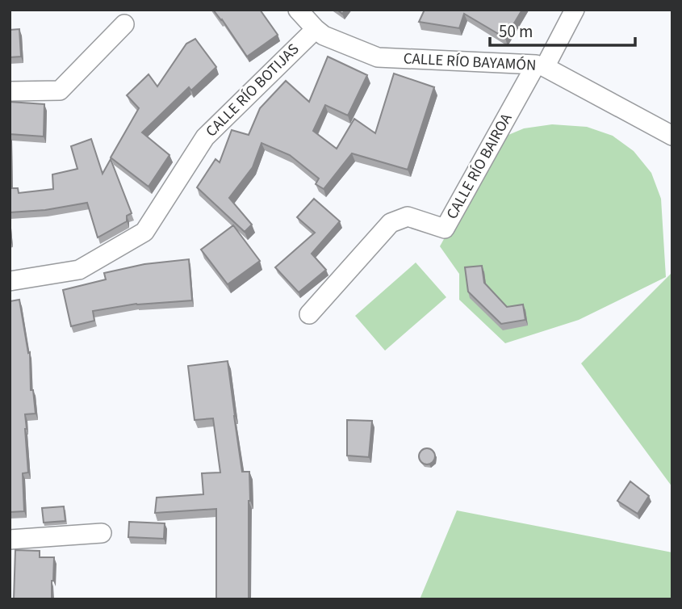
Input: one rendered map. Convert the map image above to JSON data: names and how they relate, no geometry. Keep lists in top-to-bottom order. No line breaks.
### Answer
{"streets":{"street":["CALLE RÍO BAYAMÓN","CALLE RÍO BOTIJAS","CALLE RÍO BAIROA"]},"crossings":[["CALLE RÍO BAYAMÓN","CALLE RÍO BOTIJAS"],["CALLE RÍO BAYAMÓN","CALLE RÍO BAIROA"]],"scale_bar":"50 m"}
